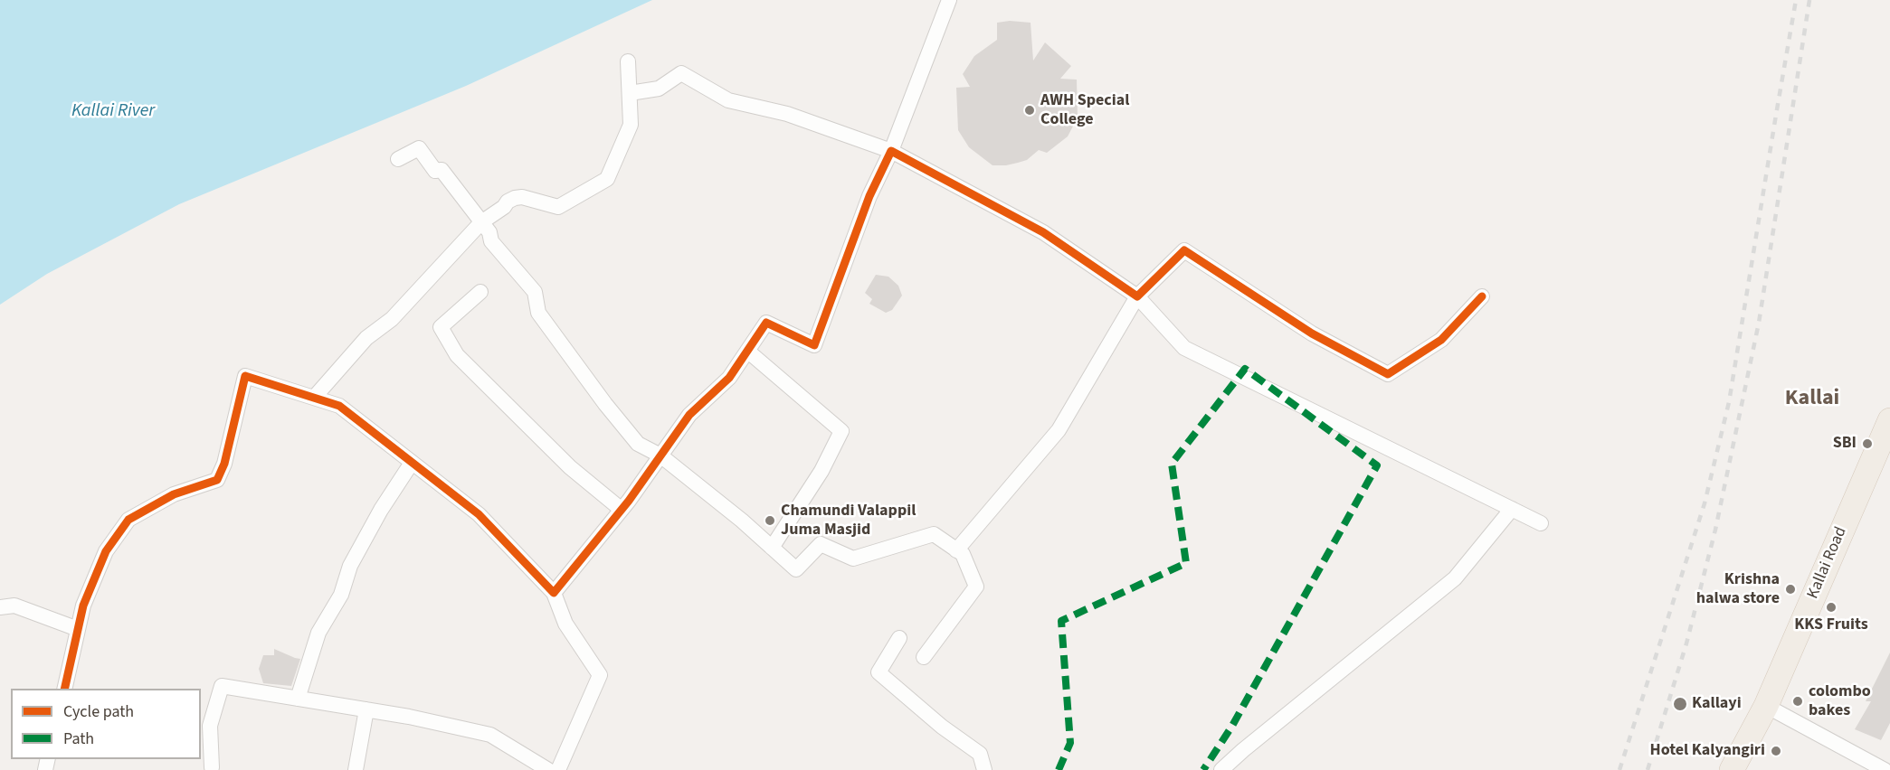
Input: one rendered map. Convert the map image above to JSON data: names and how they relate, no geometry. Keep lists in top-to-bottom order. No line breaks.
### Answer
{"streets":{"main road":["Kallai Road"]},"districts":["Kallai"],"water":["Kallai River"],"places":["AWH Special College","SBI","Chamundi Valappil Juma Masjid","Krishna halwa store","KKS Fruits","colombo bakes","Kallayi","Hotel Kalyangiri"],"legend":["Cycle path","Path"]}
